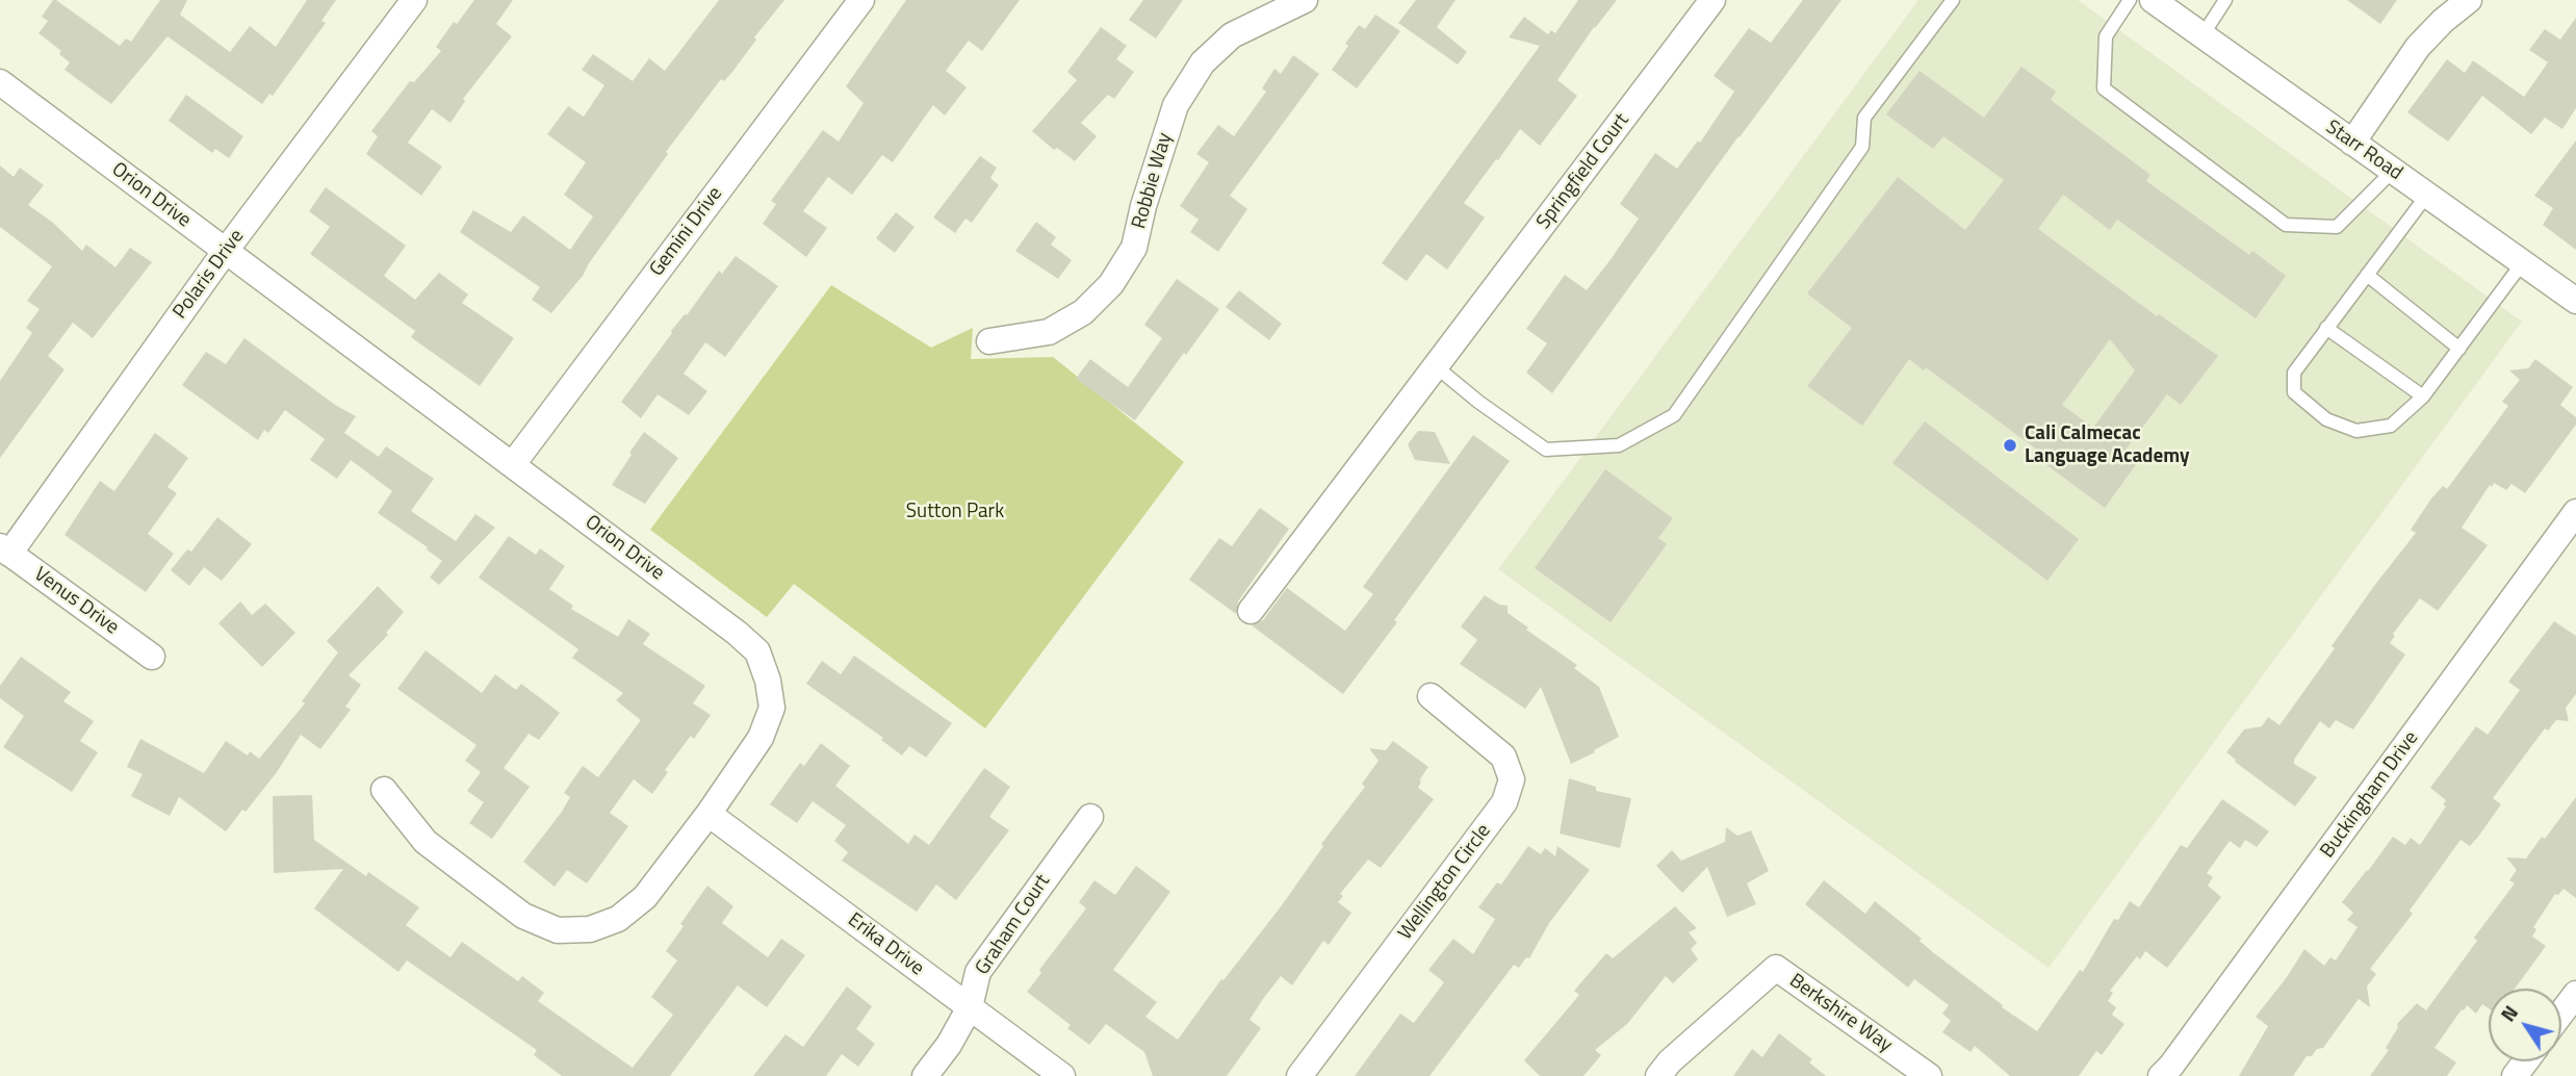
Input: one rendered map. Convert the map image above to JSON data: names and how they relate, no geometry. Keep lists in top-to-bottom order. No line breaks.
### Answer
{"streets":{"street":["Starr Road","Springfield Court","Robbie Way","Orion Drive","Gemini Drive","Polaris Drive","Venus Drive","Buckingham Drive","Wellington Circle","Graham Court","Erika Drive","Berkshire Way"]},"crossings":[["Orion Drive","Gemini Drive"],["Orion Drive","Polaris Drive"],["Orion Drive","Erika Drive"],["Polaris Drive","Venus Drive"],["Graham Court","Erika Drive"]],"parks":["Sutton Park"],"places":["Cali Calmecac Language Academy"],"north":"top left"}
